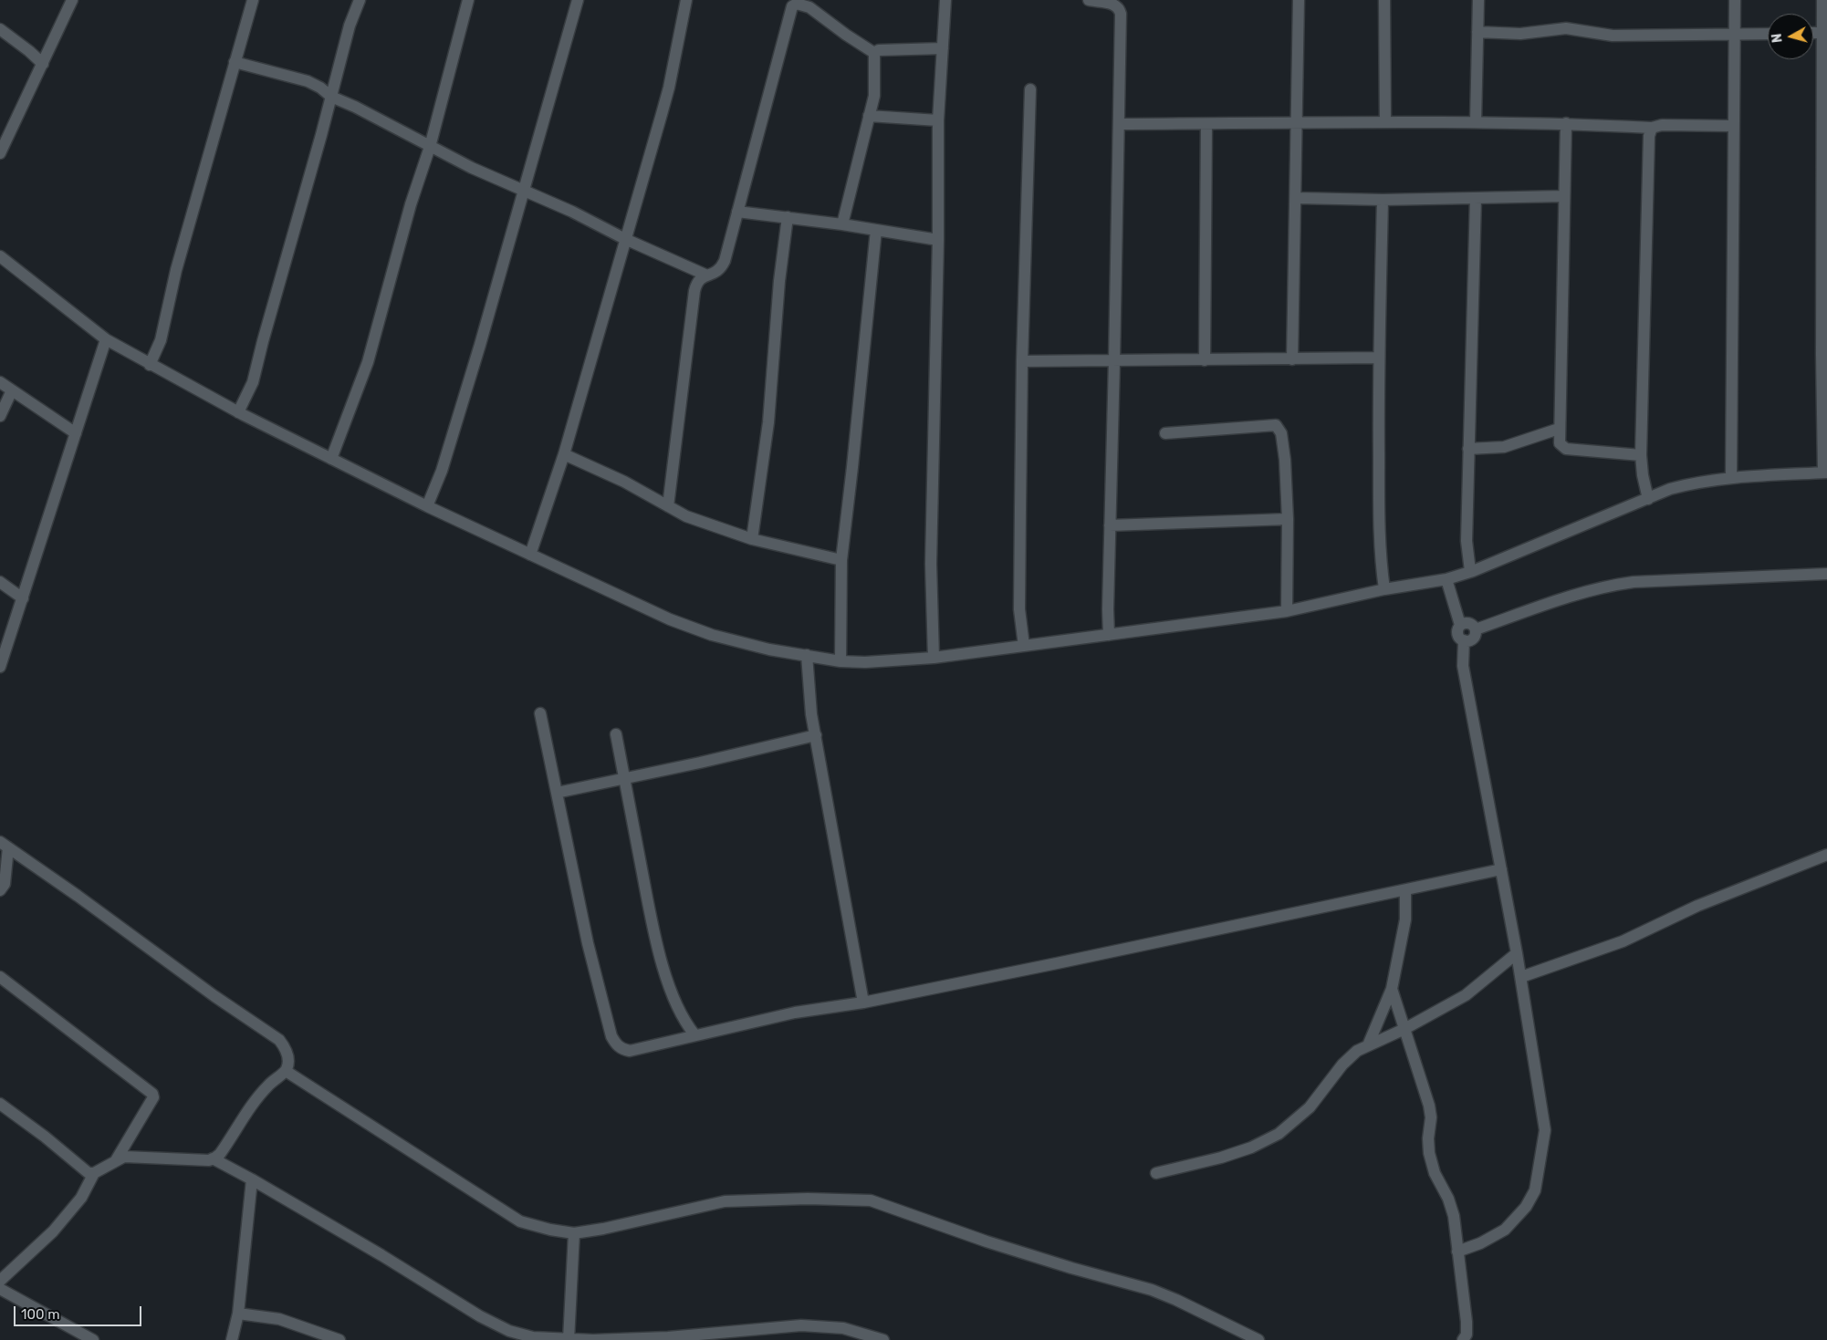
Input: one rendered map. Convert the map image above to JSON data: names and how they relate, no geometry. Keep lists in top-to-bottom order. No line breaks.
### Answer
{"scale_bar":"100 m","north":"left"}
